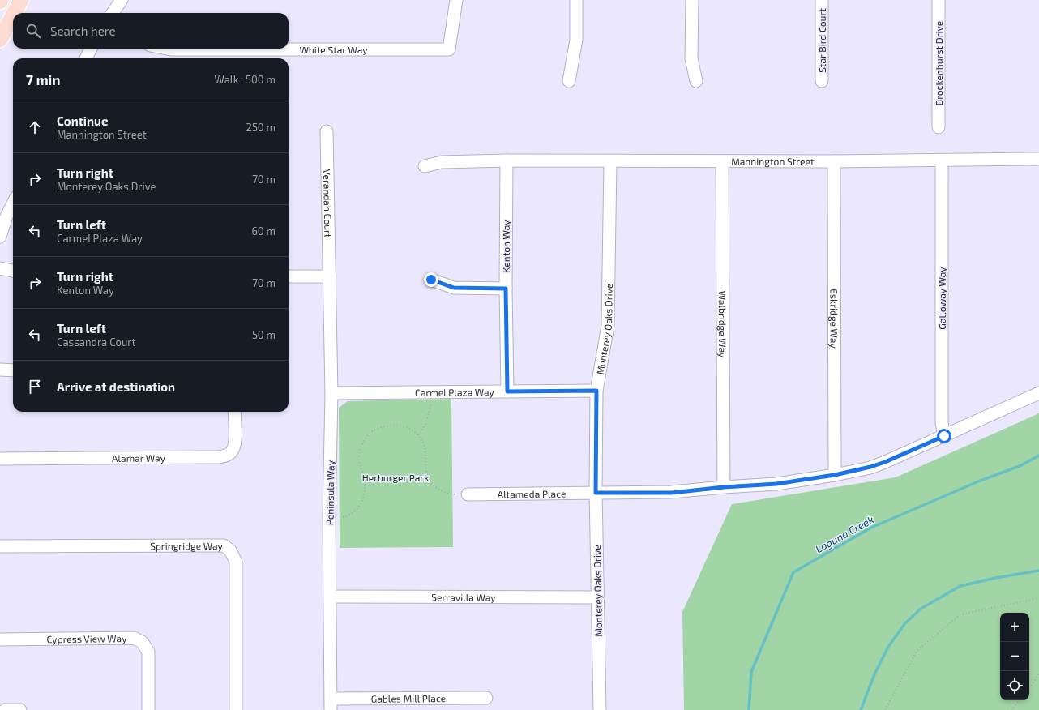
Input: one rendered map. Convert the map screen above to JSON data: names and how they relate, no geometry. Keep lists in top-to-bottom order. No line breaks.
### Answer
{"streets":{"street":["Star Bird Court","White Star Way","Brockenhurst Drive","Mannington Street","Verandah Court","Kenton Way","Galloway Way","Eskridge Way","Walbridge Way","Monterey Oaks Drive","Carmel Plaza Way","Alamar Way","Peninsula Way","Altameda Place","Springridge Way","Serravilla Way","Cypress View Way","Gables Mill Place"]},"crossings":[["Mannington Street","Kenton Way"],["Mannington Street","Galloway Way"],["Mannington Street","Eskridge Way"],["Mannington Street","Walbridge Way"],["Mannington Street","Monterey Oaks Drive"],["Verandah Court","Peninsula Way"],["Kenton Way","Carmel Plaza Way"],["Monterey Oaks Drive","Carmel Plaza Way"],["Monterey Oaks Drive","Altameda Place"],["Monterey Oaks Drive","Serravilla Way"],["Carmel Plaza Way","Peninsula Way"],["Peninsula Way","Serravilla Way"],["Peninsula Way","Gables Mill Place"]],"water":["Laguna Creek"],"parks":["Herburger Park"],"page":{"search":"Search here","heading":["7 min","Walk · 500 m"],"list":[["Continue","Mannington Street","250 m"],["Turn right","Monterey Oaks Drive","70 m"],["Turn left","Carmel Plaza Way","60 m"],["Turn right","Kenton Way","70 m"],["Turn left","Cassandra Court","50 m"],"Arrive at destination"],"map_buttons":["+","−"]}}
